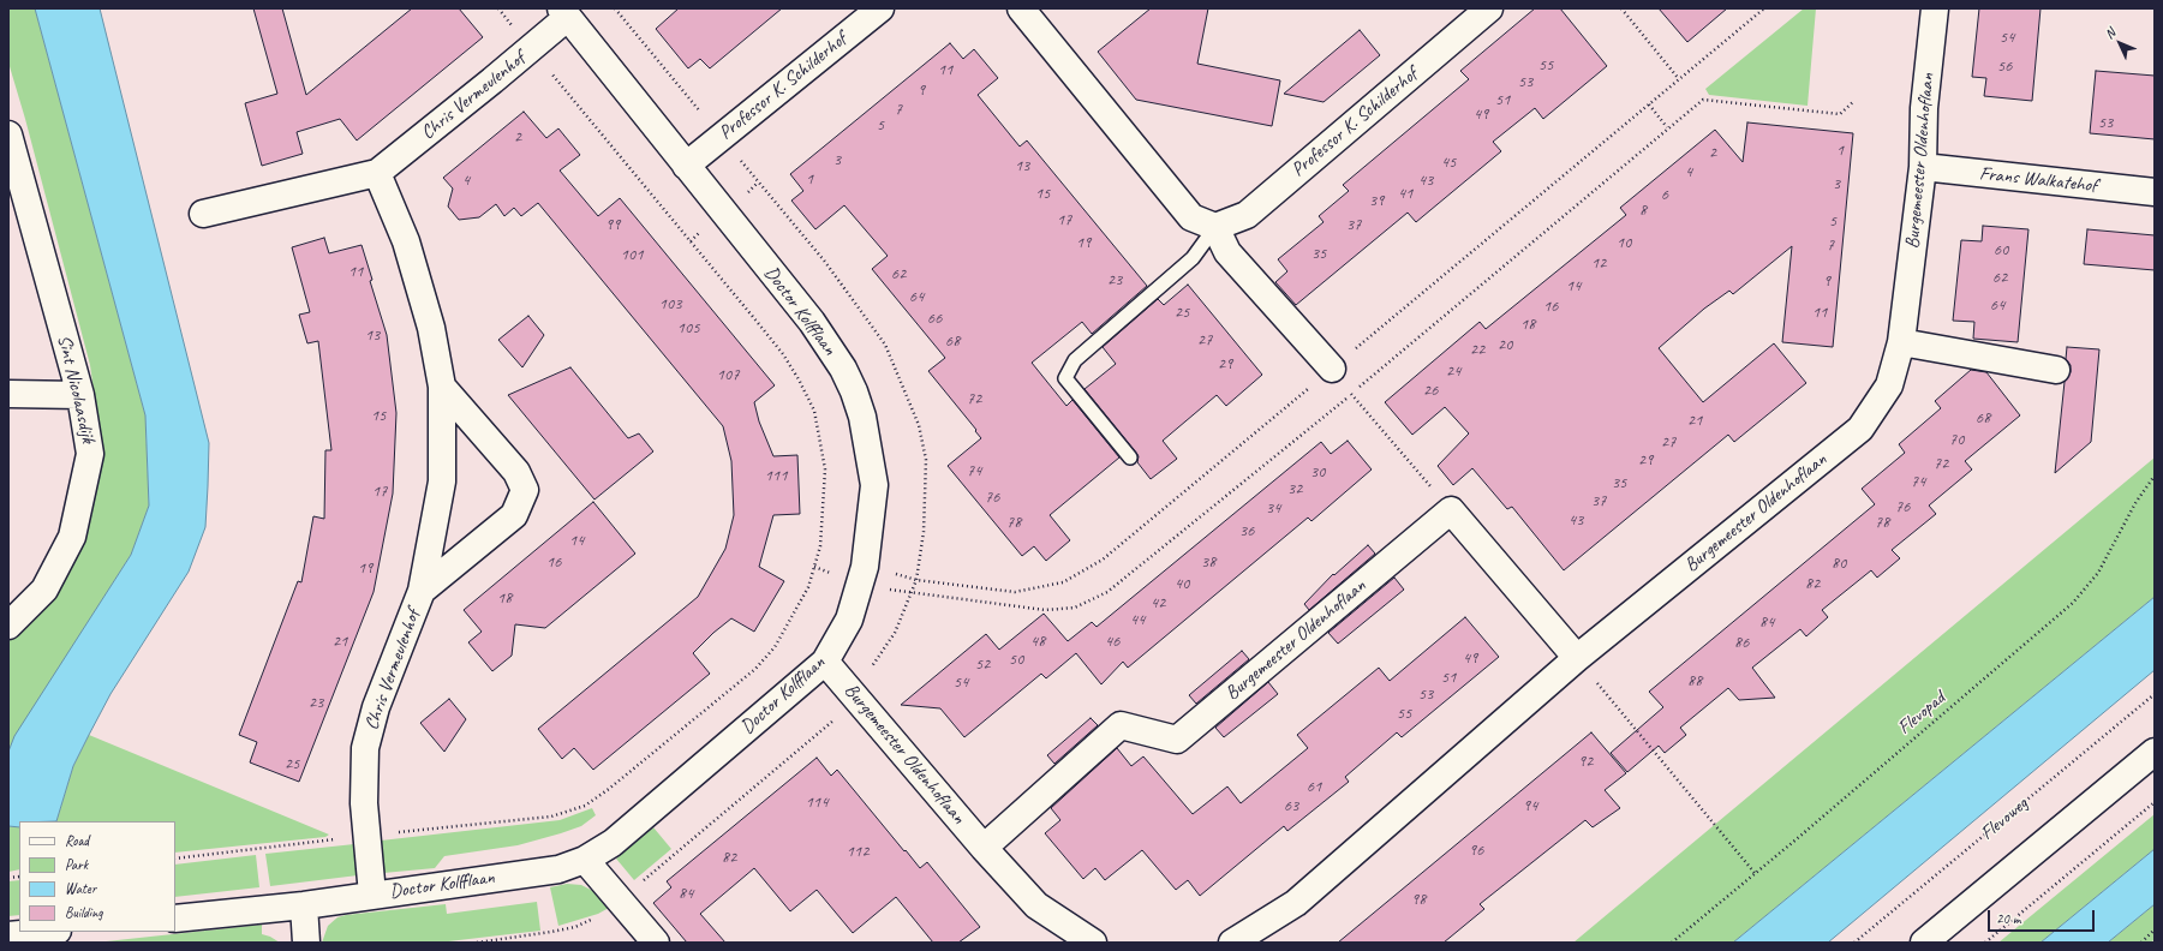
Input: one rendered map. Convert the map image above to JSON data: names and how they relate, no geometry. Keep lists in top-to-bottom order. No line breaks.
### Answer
{"streets":{"street":["Professor K. Schilderhof","Chris Vermeulenhof","Burgemeester Oldenhoflaan","Frans Walkatehof","Doctor Kolfflaan","Sint Nicolaasdijk"],"path":["Flevopad","Flevoweg"]},"crossings":[["Professor K. Schilderhof","Doctor Kolfflaan"],["Chris Vermeulenhof","Doctor Kolfflaan"],["Burgemeester Oldenhoflaan","Frans Walkatehof"],["Burgemeester Oldenhoflaan","Doctor Kolfflaan"]],"house_numbers":["54","55","56","11","53","9","51","7","49","53","5","2","1","2","3","45","13","4","1","4","43","3","15","41","6","39","8","17","5","99","37","19","10","7","60","35","101","12","11","62","62","23","9","14","64","103","64","16","25","11","66","18","105","13","27","68","20","22","29","24","107","26","72","15","68","21","70","27","29","72","74","30","111","74","35","32","17","76","37","76","34","43","78","78","36","14","16","38","80","19","40","82","18","42","44","84","21","48","46","86","49","50","52","51","88","54","53","23","55","92","25","61","114","63","94","96","112","82","84","98"],"legend":["Road","Park","Water","Building"],"scale_bar":"20 m","north":"top left"}
